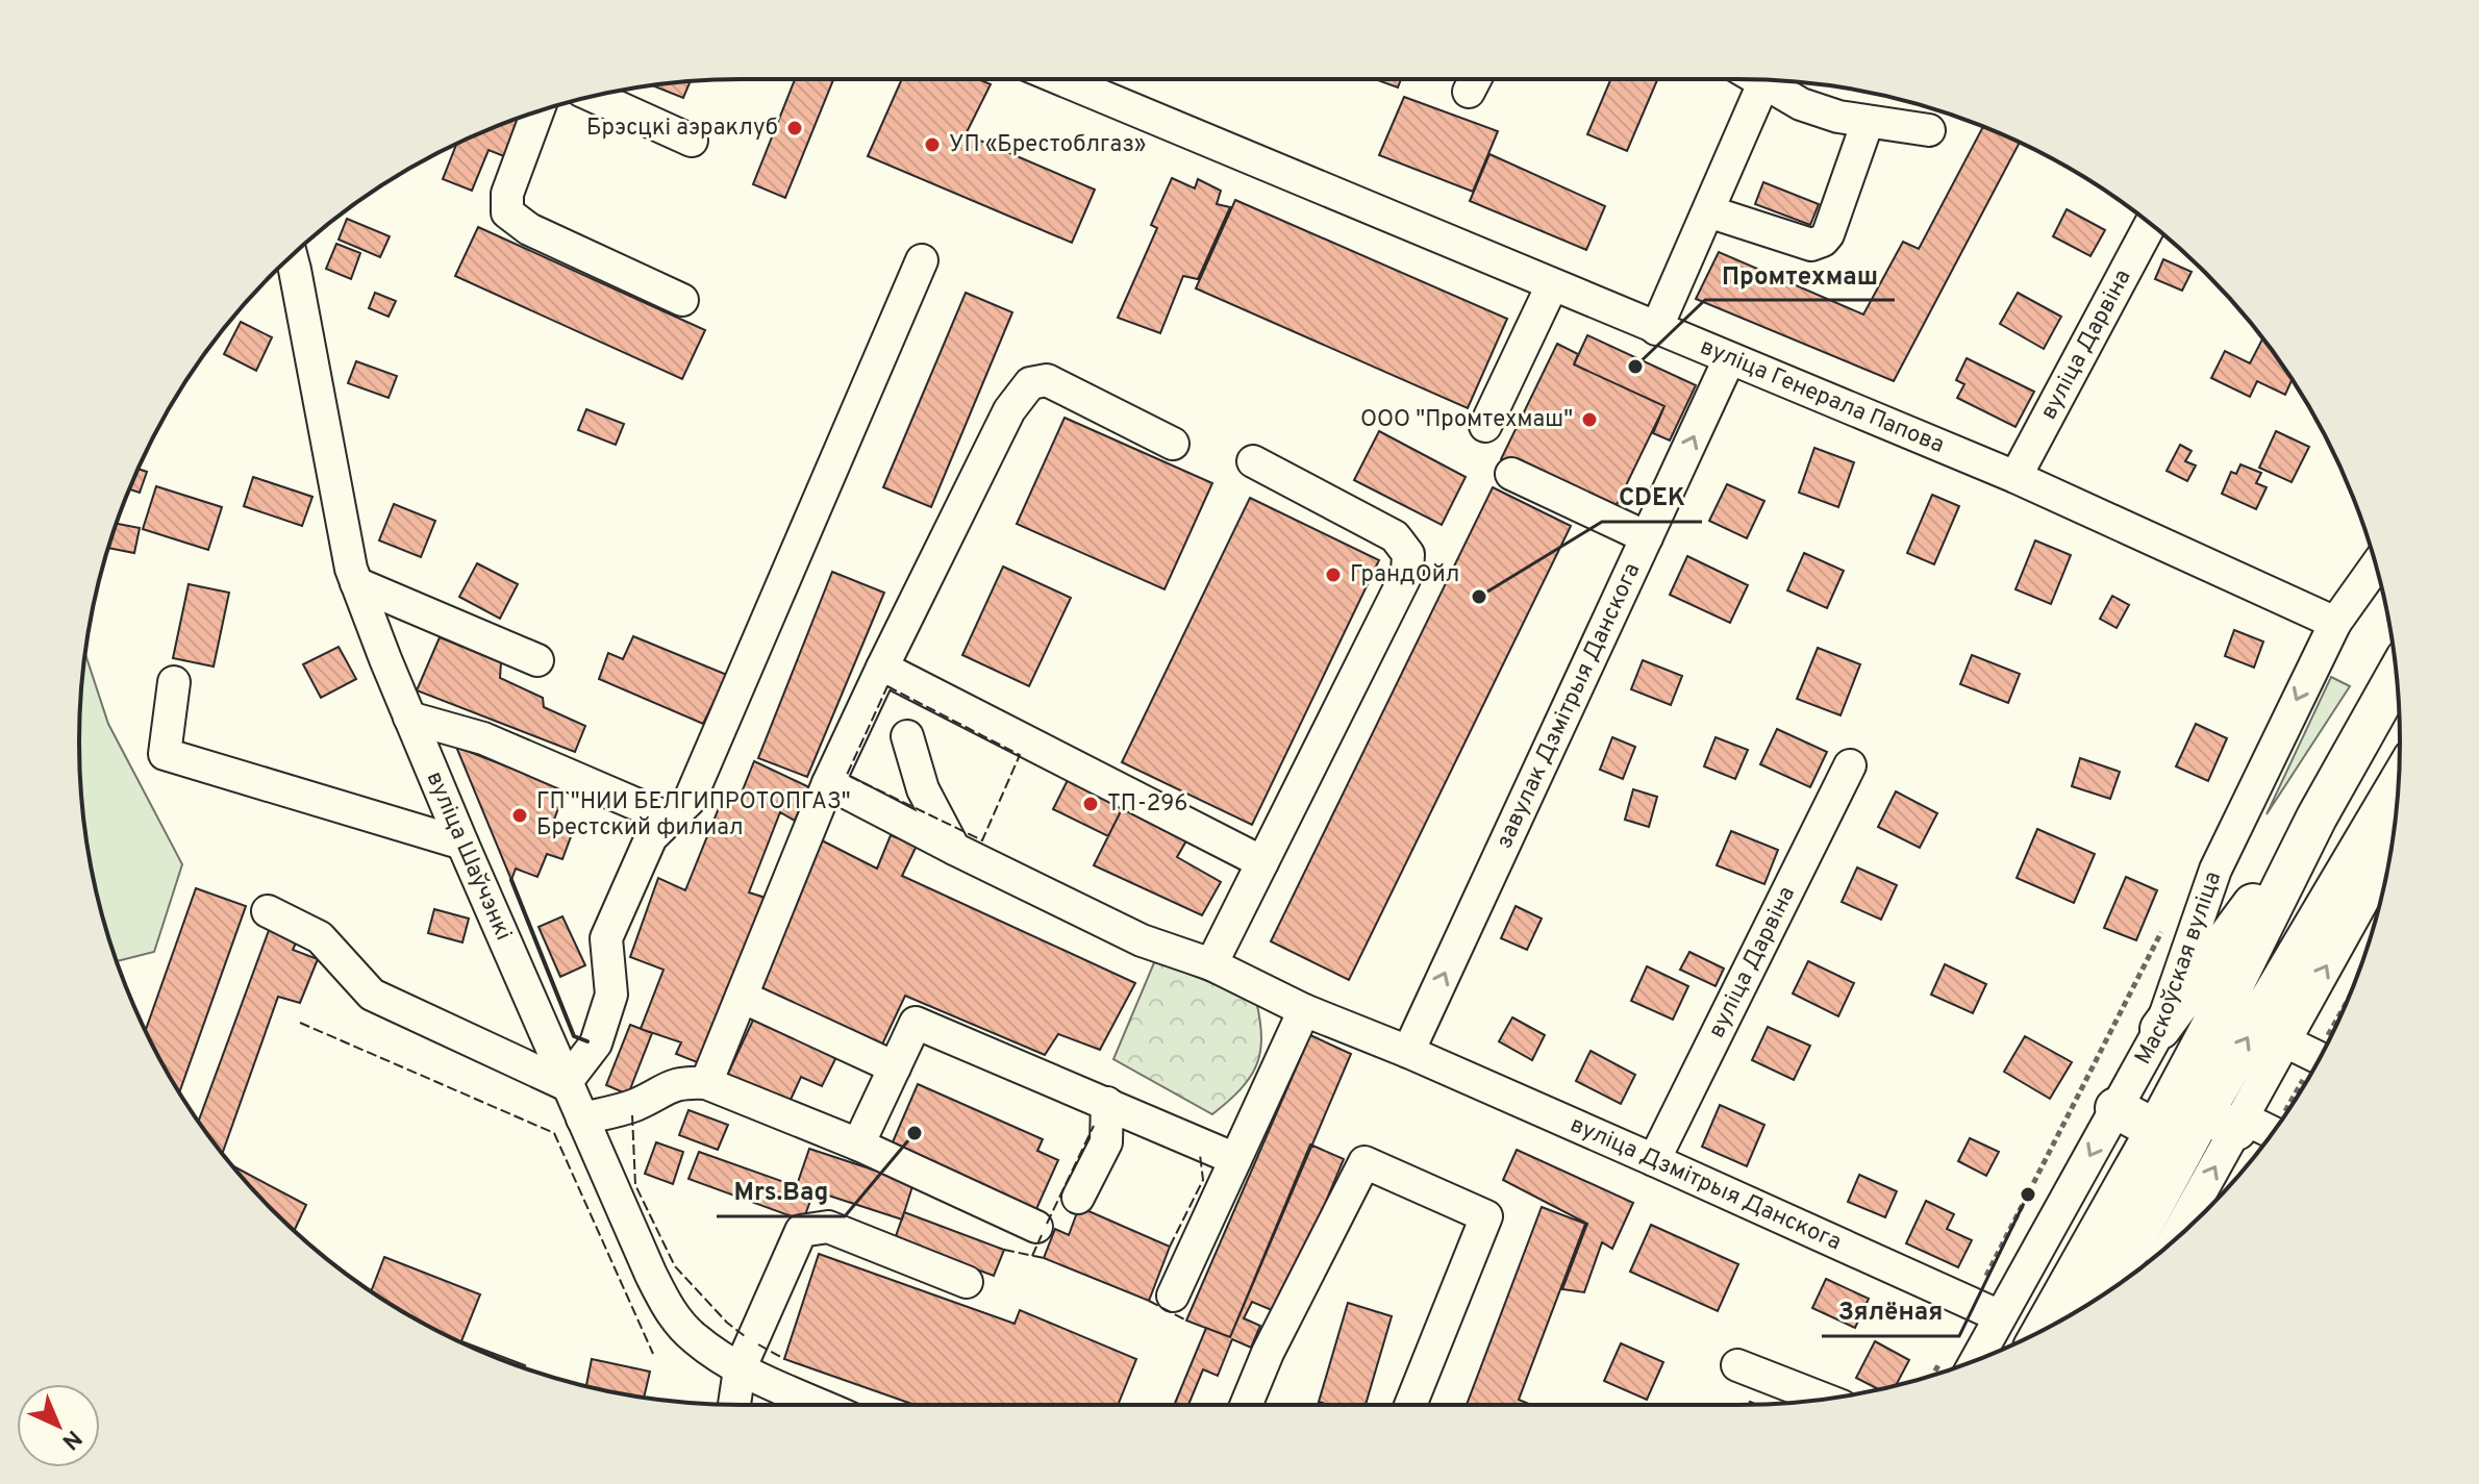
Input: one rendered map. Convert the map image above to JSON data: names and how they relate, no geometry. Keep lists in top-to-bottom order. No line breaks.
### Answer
{"streets":{"main road":["Маскоўская вуліца"],"street":["вуліца Дарвіна","вуліца Генерала Папова","завулак Дзмітрыя Данскога","вуліца Шаўчэнкі","вуліца Дзмітрыя Данскога"]},"crossings":[["вуліца Дарвіна","вуліца Генерала Папова"],["вуліца Дарвіна","вуліца Дзмітрыя Данскога"],["вуліца Генерала Папова","завулак Дзмітрыя Данскога"],["вуліца Генерала Папова","Маскоўская вуліца"],["завулак Дзмітрыя Данскога","вуліца Дзмітрыя Данскога"],["Маскоўская вуліца","вуліца Дзмітрыя Данскога"]],"places":["Брэсцкі аэраклуб","УП «Брестоблгаз»","Промтехмаш","ООО \"Промтехмаш\"","ГрандОйл","CDEK","ТП-296","ГП \"НИИ БЕЛГИПРОТОПГАЗ\" Брестский филиал","Mrs.Bag","Зялёная"],"north":"bottom right"}
